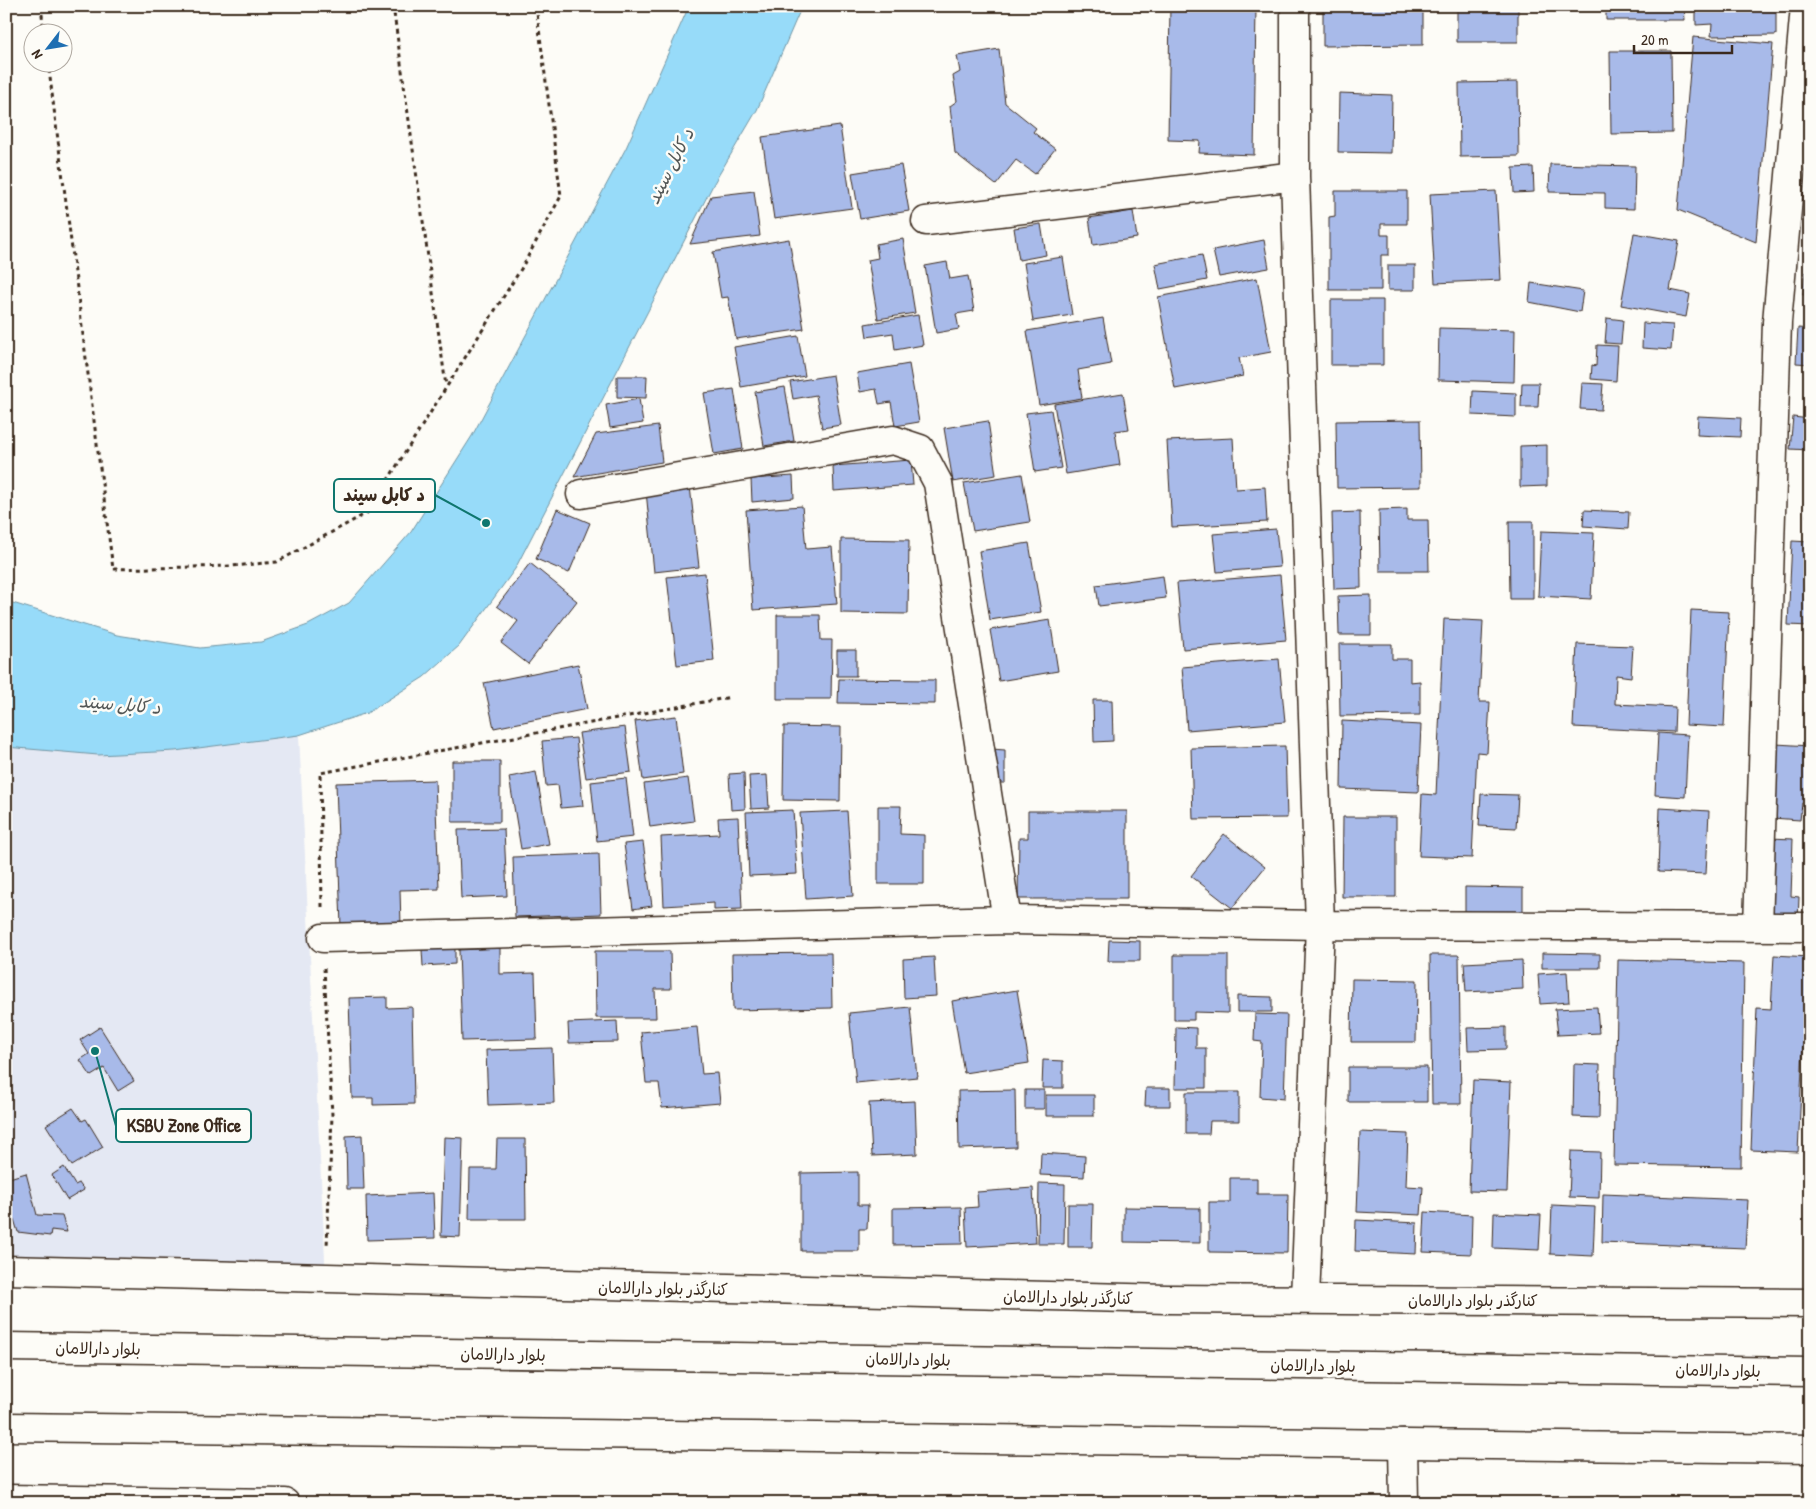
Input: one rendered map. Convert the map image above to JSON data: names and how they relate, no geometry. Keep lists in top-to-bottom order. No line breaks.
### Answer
{"streets":{"street":["کنارگذر بلوار دارالامان","بلوار دارالامان"]},"water":["د کابل سيند"],"places":["د کابل سيند","KSBU Zone Office"],"scale_bar":"20 m","north":"bottom left"}
